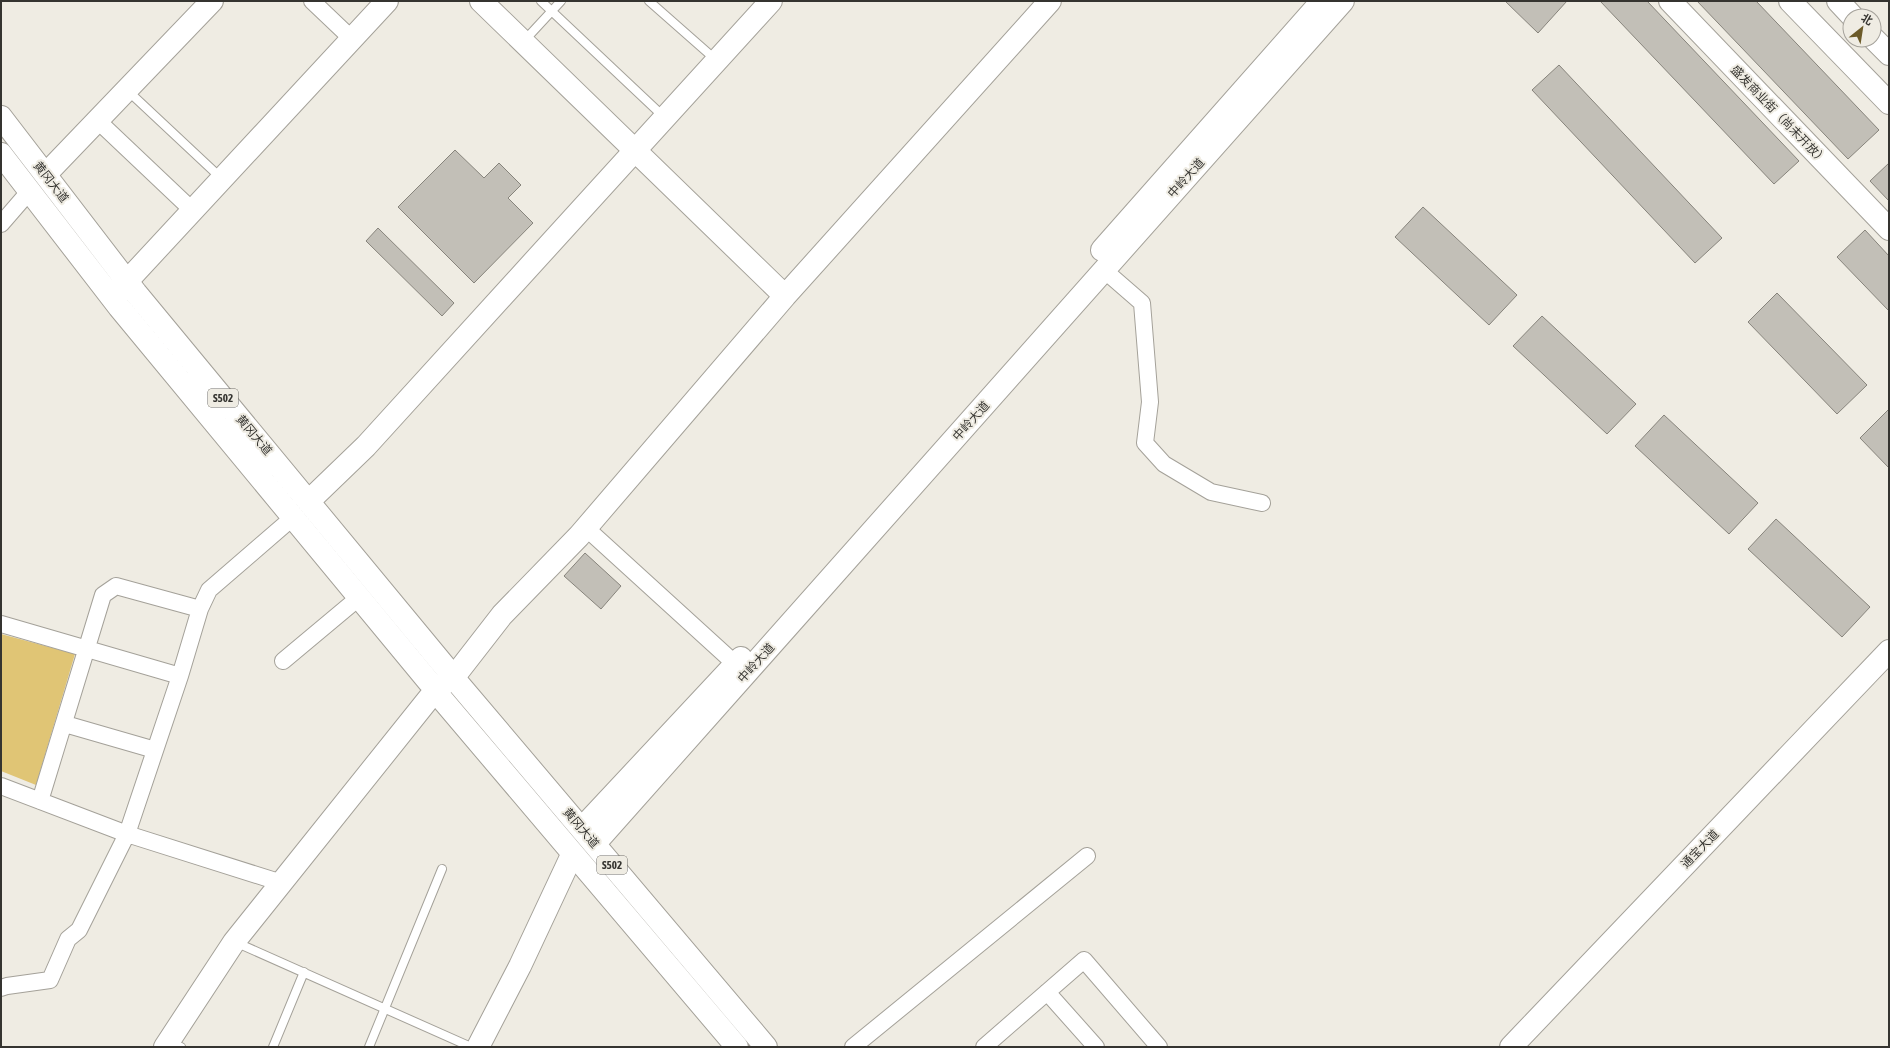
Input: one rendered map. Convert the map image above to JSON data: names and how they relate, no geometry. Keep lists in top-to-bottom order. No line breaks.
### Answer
{"streets":{"main road":["盛发商业街（尚未开放）","中岭大道","黄冈大道","S502","通宝大道"]},"north":"top right"}
